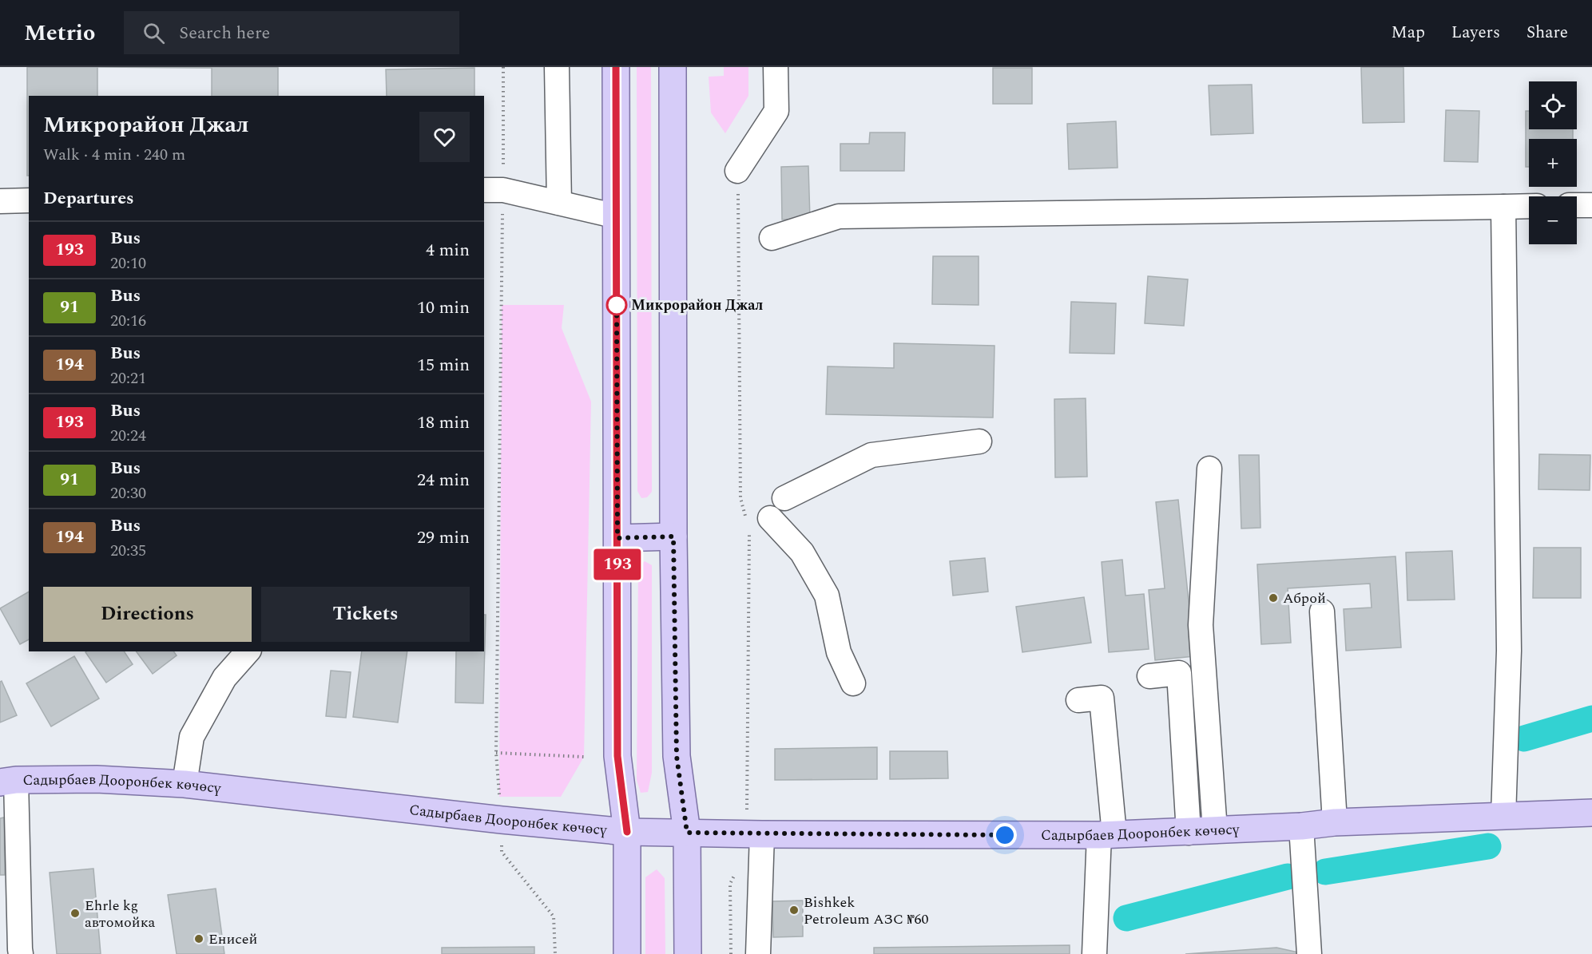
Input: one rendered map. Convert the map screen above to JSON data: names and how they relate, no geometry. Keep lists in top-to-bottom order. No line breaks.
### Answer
{"streets":{"main road":["Садырбаев Дооронбек көчөсү"]},"places":["Микрорайон Джал","Аброй","Bishkek Petroleum АЗС №60","Ehrle kg автомойка","Енисей"],"lines":["bus line 193"],"page":{"header":"Metrio","search":"Search here","nav":["Map","Layers","Share"],"on_map":"193","map_buttons":["+","−"],"heading":[["Микрорайон Джал","Walk · 4 min · 240 m"],"Departures"],"list":[{"mark":"193","name":"Bus","note":"20:10","value":"4 min"},{"mark":"91","name":"Bus","note":"20:16","value":"10 min"},{"mark":"194","name":"Bus","note":"20:21","value":"15 min"},{"mark":"193","name":"Bus","note":"20:24","value":"18 min"},{"mark":"91","name":"Bus","note":"20:30","value":"24 min"},{"mark":"194","name":"Bus","note":"20:35","value":"29 min"}],"buttons":["Directions","Tickets"]}}
